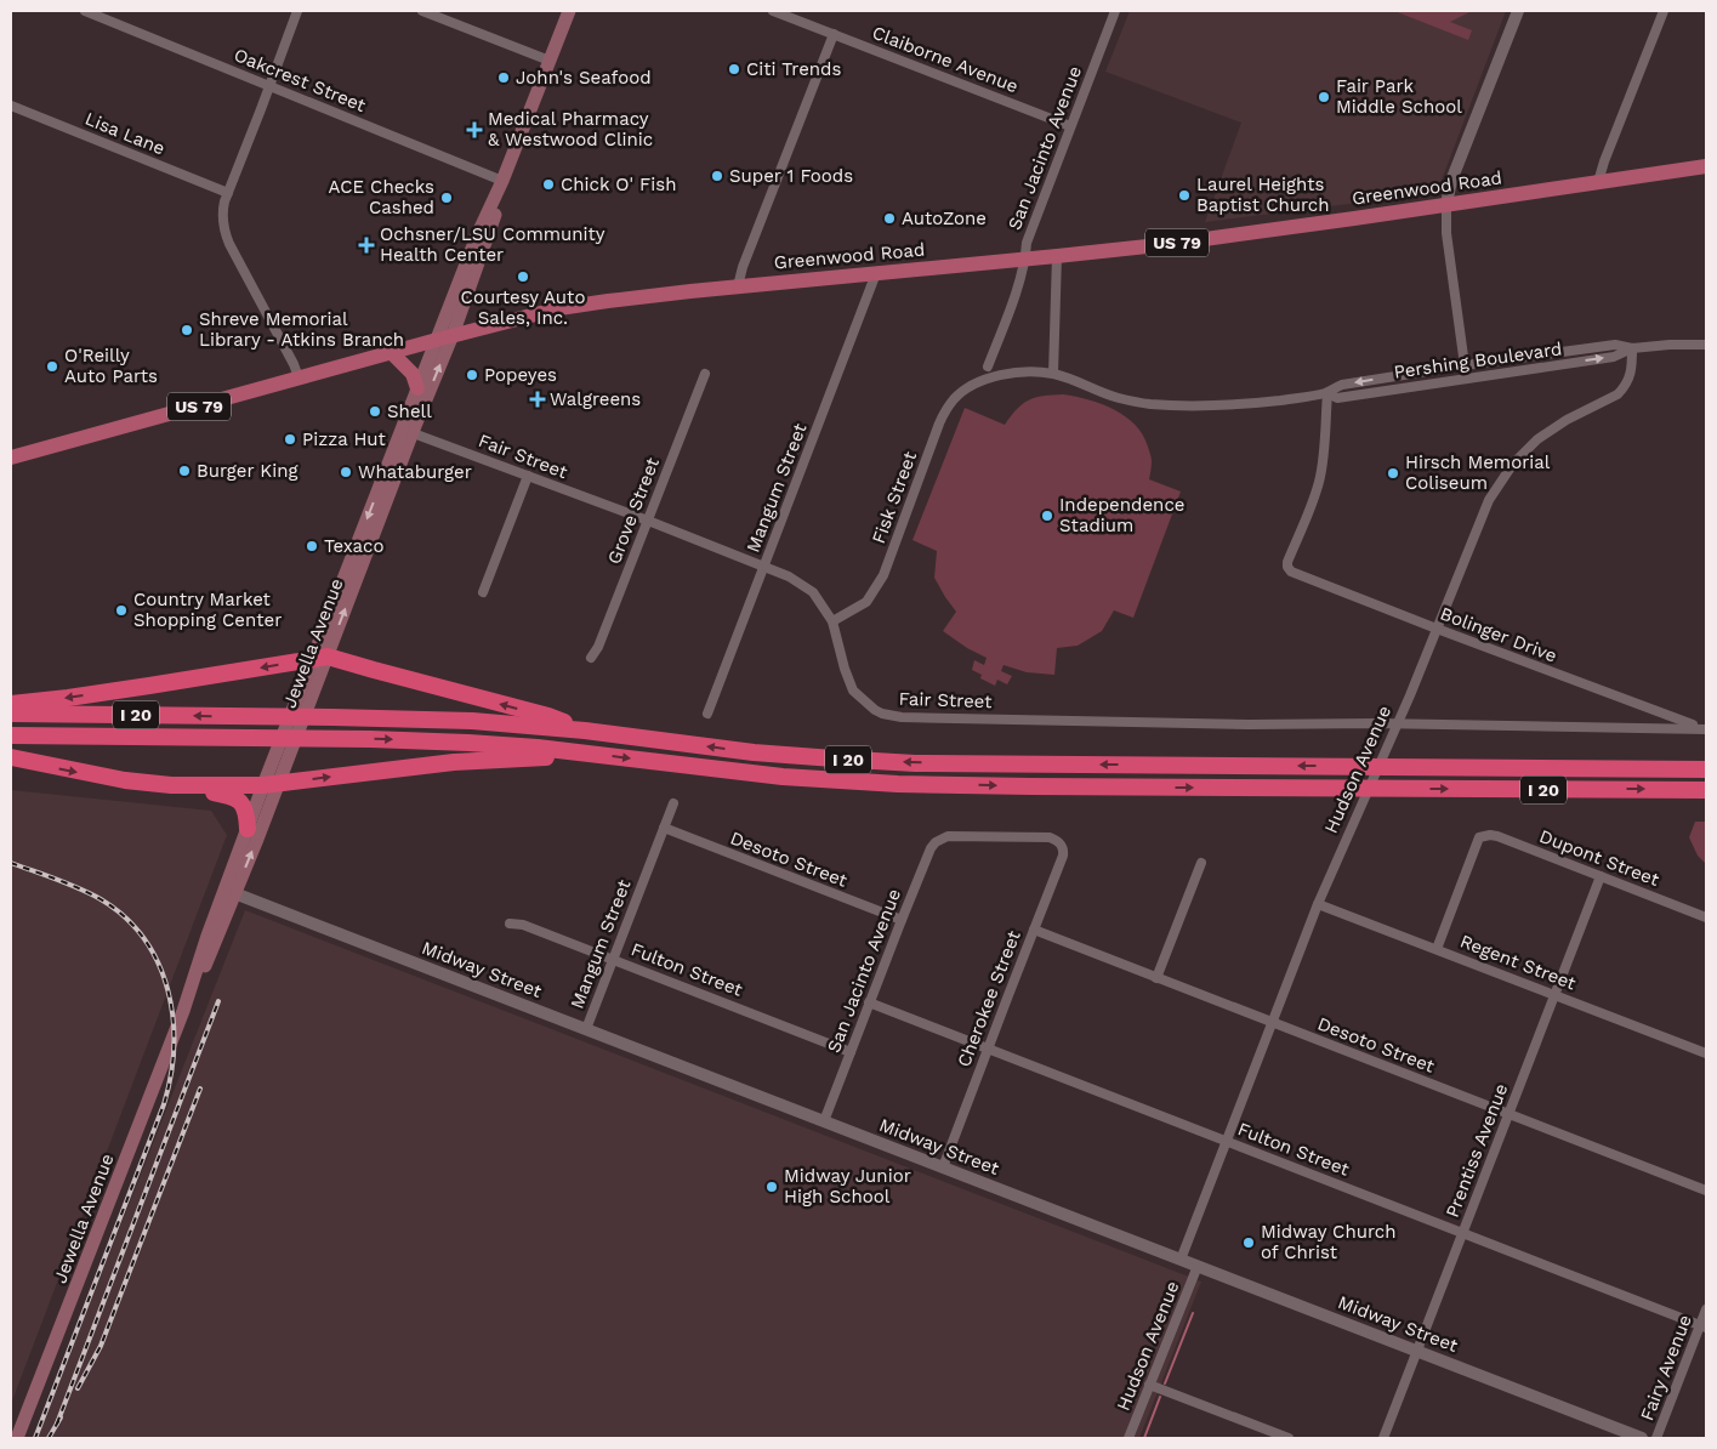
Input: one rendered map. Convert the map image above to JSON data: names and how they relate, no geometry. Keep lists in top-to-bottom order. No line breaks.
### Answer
{"streets":{"highway":["I 20"],"main road":["Greenwood Road","US 79","Jewella Avenue"],"street":["Claiborne Avenue","Oakcrest Street","Lisa Lane","San Jacinto Avenue","Pershing Boulevard","Fair Street","Mangum Street","Fisk Street","Grove Street","Bolinger Drive","Hudson Avenue","Dupont Street","Desoto Street","Regent Street","Midway Street","Fulton Street","Cherokee Street","Prentiss Avenue","Fairy Avenue"]},"crossings":[["Claiborne Avenue","San Jacinto Avenue"],["Oakcrest Street","Jewella Avenue"],["San Jacinto Avenue","Greenwood Road"],["San Jacinto Avenue","Desoto Street"],["San Jacinto Avenue","Midway Street"],["San Jacinto Avenue","Fulton Street"],["San Jacinto Avenue","Cherokee Street"],["Greenwood Road","Mangum Street"],["Greenwood Road","Jewella Avenue"],["Pershing Boulevard","Fisk Street"],["Pershing Boulevard","Bolinger Drive"],["Pershing Boulevard","Hudson Avenue"],["Fair Street","Mangum Street"],["Fair Street","Fisk Street"],["Fair Street","Grove Street"],["Fair Street","Bolinger Drive"],["Fair Street","Jewella Avenue"],["Mangum Street","Desoto Street"],["Mangum Street","Midway Street"],["Mangum Street","Fulton Street"],["Bolinger Drive","Hudson Avenue"],["Jewella Avenue","Midway Street"],["Hudson Avenue","Desoto Street"],["Hudson Avenue","Regent Street"],["Hudson Avenue","Midway Street"],["Hudson Avenue","Fulton Street"],["Dupont Street","Regent Street"],["Dupont Street","Prentiss Avenue"],["Desoto Street","Cherokee Street"],["Desoto Street","Prentiss Avenue"],["Regent Street","Prentiss Avenue"],["Midway Street","Cherokee Street"],["Midway Street","Prentiss Avenue"],["Fulton Street","Cherokee Street"],["Fulton Street","Prentiss Avenue"],["Fulton Street","Fairy Avenue"]],"places":{"other":["Citi Trends","John's Seafood","Fair Park Middle School","Super 1 Foods","Chick O' Fish","Laurel Heights Baptist Church","ACE Checks Cashed","AutoZone","Courtesy Auto Sales, Inc.","Shreve Memorial Library - Atkins Branch","O'Reilly Auto Parts","Popeyes","Shell","Pizza Hut","Burger King","Whataburger","Hirsch Memorial Coliseum","Independence Stadium","Texaco","Country Market Shopping Center","Midway Junior High School","Midway Church of Christ"],"health":["Medical Pharmacy & Westwood Clinic","Ochsner/LSU Community Health Center","Walgreens"]}}
